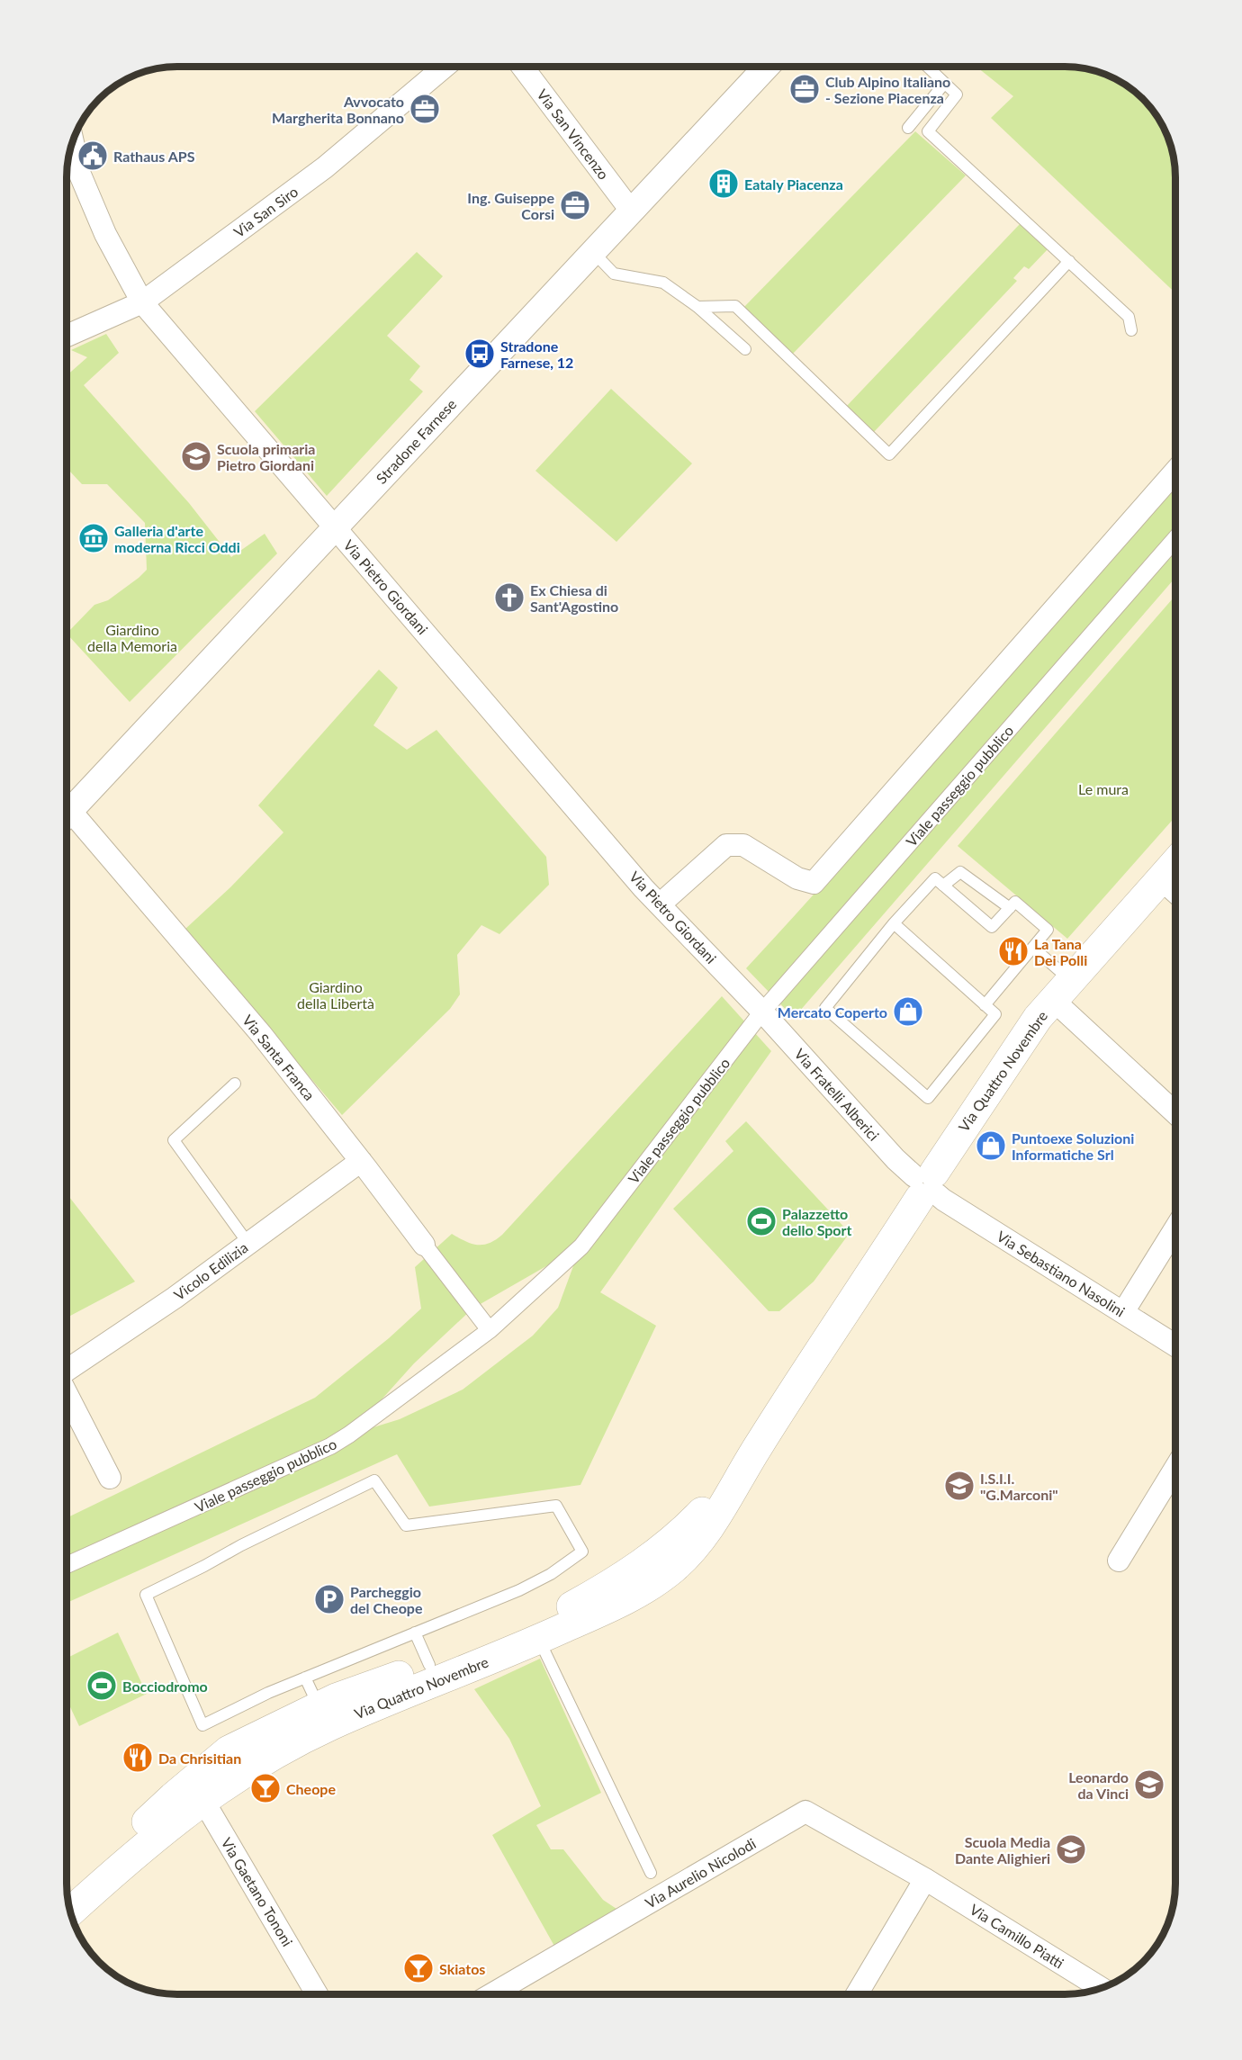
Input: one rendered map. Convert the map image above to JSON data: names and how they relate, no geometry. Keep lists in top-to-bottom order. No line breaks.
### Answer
{"streets":{"main road":["Via Quattro Novembre"],"street":["Via San Vincenzo","Via San Siro","Stradone Farnese","Via Pietro Giordani","Viale passeggio pubblico","Via Santa Franca","Via Fratelli Alberici","Vicolo Edilizia","Via Sebastiano Nasolini","Via Aurelio Nicolodi","Via Gaetano Tononi","Via Camillo Piatti"]},"crossings":[["Via San Vincenzo","Stradone Farnese"],["Via San Siro","Via Pietro Giordani"],["Stradone Farnese","Via Pietro Giordani"],["Via Pietro Giordani","Viale passeggio pubblico"],["Via Pietro Giordani","Via Fratelli Alberici"],["Viale passeggio pubblico","Via Santa Franca"],["Viale passeggio pubblico","Via Fratelli Alberici"],["Via Santa Franca","Vicolo Edilizia"],["Via Quattro Novembre","Via Fratelli Alberici"],["Via Quattro Novembre","Via Sebastiano Nasolini"],["Via Quattro Novembre","Via Gaetano Tononi"],["Via Fratelli Alberici","Via Sebastiano Nasolini"],["Via Aurelio Nicolodi","Via Camillo Piatti"]],"parks":["Giardino della Memoria","Le mura","Giardino della Libertà"],"places":{"office":["Club Alpino Italiano - Sezione Piacenza","Avvocato Margherita Bonnano","Ing. Guiseppe Corsi"],"public building":["Rathaus APS"],"building":["Eataly Piacenza"],"bus stop":["Stradone Farnese, 12"],"school or university":["Scuola primaria Pietro Giordani","I.S.I.I. \"G.Marconi\"","Leonardo da Vinci","Scuola Media Dante Alighieri"],"museum":["Galleria d'arte moderna Ricci Oddi"],"church":["Ex Chiesa di Sant'Agostino"],"restaurant":["La Tana Dei Polli","Da Chrisitian"],"shop":["Mercato Coperto","Puntoexe Soluzioni Informatiche Srl"],"sports":["Palazzetto dello Sport","Bocciodromo"],"parking":["Parcheggio del Cheope"],"bar":["Cheope","Skiatos"]}}
